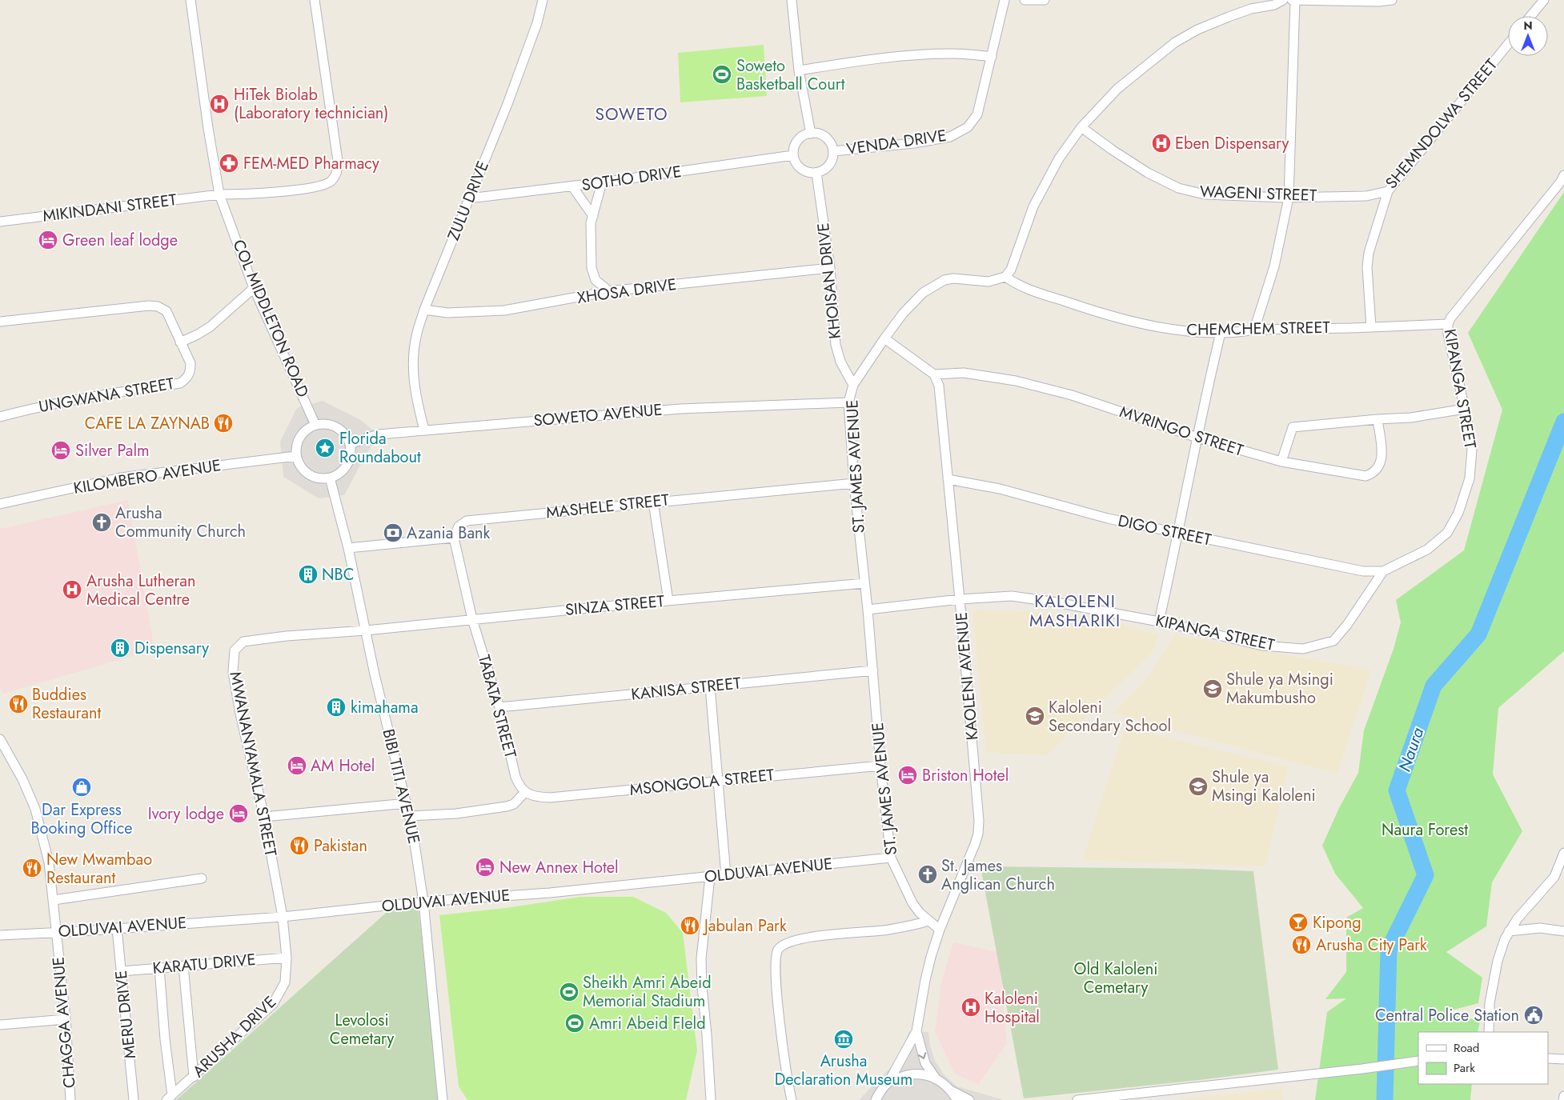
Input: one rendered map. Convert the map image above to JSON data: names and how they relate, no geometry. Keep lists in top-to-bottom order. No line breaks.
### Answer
{"streets":{"street":["SHEMNDOLWA STREET","VENDA DRIVE","SOTHO DRIVE","WAGENI STREET","ZULU DRIVE","MIKINDANI STREET","KHOISAN DRIVE","XHOSA DRIVE","COL MIDDLETON ROAD","CHEMCHEM STREET","KIPANGA STREET","UNGWANA STREET","SOWETO AVENUE","MVRINGO STREET","ST. JAMES AVENUE","KILOMBERO AVENUE","MASHELE STREET","DIGO STREET","SINZA STREET","KAOLENI AVENUE","KANISA STREET","TABATA STREET","MWANANYAMALA STREET","MSONGOLA STREET","BIBI TITI AVENUE","OLDUVAI AVENUE","KARATU DRIVE","MERU DRIVE","CHAGGA AVENUE","ARUSHA DRIVE"]},"crossings":[["SHEMNDOLWA STREET","WAGENI STREET"],["VENDA DRIVE","SOTHO DRIVE"],["VENDA DRIVE","KHOISAN DRIVE"],["SOTHO DRIVE","ZULU DRIVE"],["SOTHO DRIVE","KHOISAN DRIVE"],["ZULU DRIVE","XHOSA DRIVE"],["ZULU DRIVE","SOWETO AVENUE"],["MIKINDANI STREET","COL MIDDLETON ROAD"],["KHOISAN DRIVE","XHOSA DRIVE"],["KHOISAN DRIVE","ST. JAMES AVENUE"],["COL MIDDLETON ROAD","SOWETO AVENUE"],["COL MIDDLETON ROAD","KILOMBERO AVENUE"],["COL MIDDLETON ROAD","BIBI TITI AVENUE"],["CHEMCHEM STREET","KIPANGA STREET"],["CHEMCHEM STREET","ST. JAMES AVENUE"],["KIPANGA STREET","ST. JAMES AVENUE"],["KIPANGA STREET","DIGO STREET"],["KIPANGA STREET","KAOLENI AVENUE"],["SOWETO AVENUE","ST. JAMES AVENUE"],["SOWETO AVENUE","KILOMBERO AVENUE"],["SOWETO AVENUE","BIBI TITI AVENUE"],["MVRINGO STREET","KAOLENI AVENUE"],["ST. JAMES AVENUE","MASHELE STREET"],["ST. JAMES AVENUE","SINZA STREET"],["ST. JAMES AVENUE","KAOLENI AVENUE"],["ST. JAMES AVENUE","KANISA STREET"],["ST. JAMES AVENUE","MSONGOLA STREET"],["ST. JAMES AVENUE","OLDUVAI AVENUE"],["KILOMBERO AVENUE","BIBI TITI AVENUE"],["DIGO STREET","KAOLENI AVENUE"],["SINZA STREET","TABATA STREET"],["SINZA STREET","MWANANYAMALA STREET"],["SINZA STREET","BIBI TITI AVENUE"],["KANISA STREET","TABATA STREET"],["TABATA STREET","MSONGOLA STREET"],["MWANANYAMALA STREET","BIBI TITI AVENUE"],["MWANANYAMALA STREET","OLDUVAI AVENUE"],["MWANANYAMALA STREET","ARUSHA DRIVE"],["BIBI TITI AVENUE","OLDUVAI AVENUE"],["OLDUVAI AVENUE","MERU DRIVE"],["OLDUVAI AVENUE","CHAGGA AVENUE"],["OLDUVAI AVENUE","ARUSHA DRIVE"],["KARATU DRIVE","MERU DRIVE"],["KARATU DRIVE","ARUSHA DRIVE"]],"districts":["SOWETO","KALOLENI MASHARIKI"],"water":["Naura"],"parks":["Naura Forest","Old Kaloleni Cemetary","Levolosi Cemetary"],"places":{"sports":["Soweto Basketball Court","Sheikh Amri Abeid Memorial Stadium","Amri Abeid FIeld"],"hospital":["HiTek Biolab (Laboratory technician)","Eben Dispensary","Arusha Lutheran Medical Centre","Kaloleni Hospital"],"pharmacy":["FEM-MED Pharmacy"],"hotel":["Green leaf lodge","Silver Palm","AM Hotel","Briston Hotel","Ivory lodge","New Annex Hotel"],"restaurant":["CAFE LA ZAYNAB","Buddies Restaurant","Pakistan","New Mwambao Restaurant","Jabulan Park","Arusha City Park"],"place":["Florida Roundabout"],"church":["Arusha Community Church","St. James Anglican Church"],"bank":["Azania Bank"],"building":["NBC","Dispensary","kimahama"],"school or university":["Shule ya Msingi Makumbusho","Kaloleni Secondary School","Shule ya Msingi Kaloleni"],"shop":["Dar Express Booking Office"],"bar":["Kipong"],"public building":["Central Police Station"],"museum":["Arusha Declaration Museum"]},"legend":["Road","Park"],"north":"top"}
